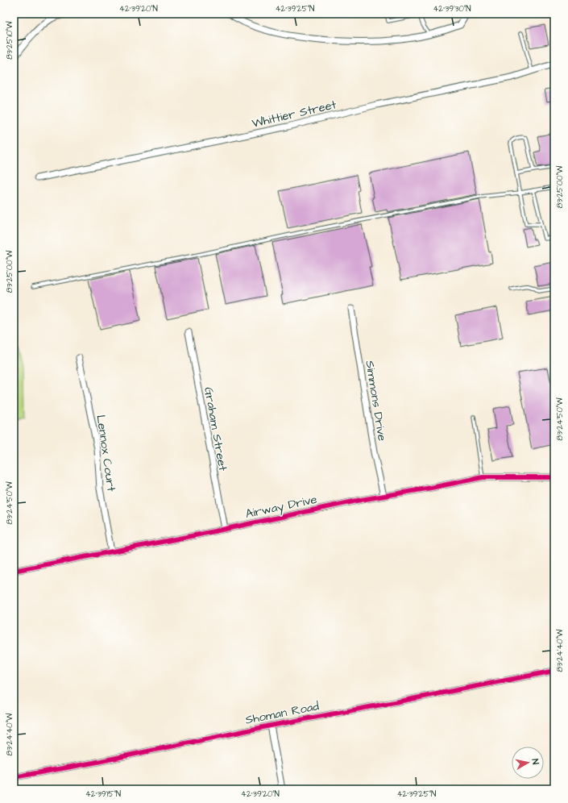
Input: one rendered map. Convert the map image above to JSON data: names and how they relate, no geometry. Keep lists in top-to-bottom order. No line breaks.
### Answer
{"streets":{"street":["Whittier Street","Simmons Drive","Graham Street","Lennox Court","Airway Drive","Shoman Road"]},"crossings":[["Simmons Drive","Airway Drive"],["Graham Street","Airway Drive"],["Lennox Court","Airway Drive"]],"north":"right","coordinates":["42°39'20\"N","42°39'25\"N","42°39'30\"N","83°25'10\"W","83°25'00\"W","83°24'50\"W","83°24'40\"W","42°39'15\"N"]}
